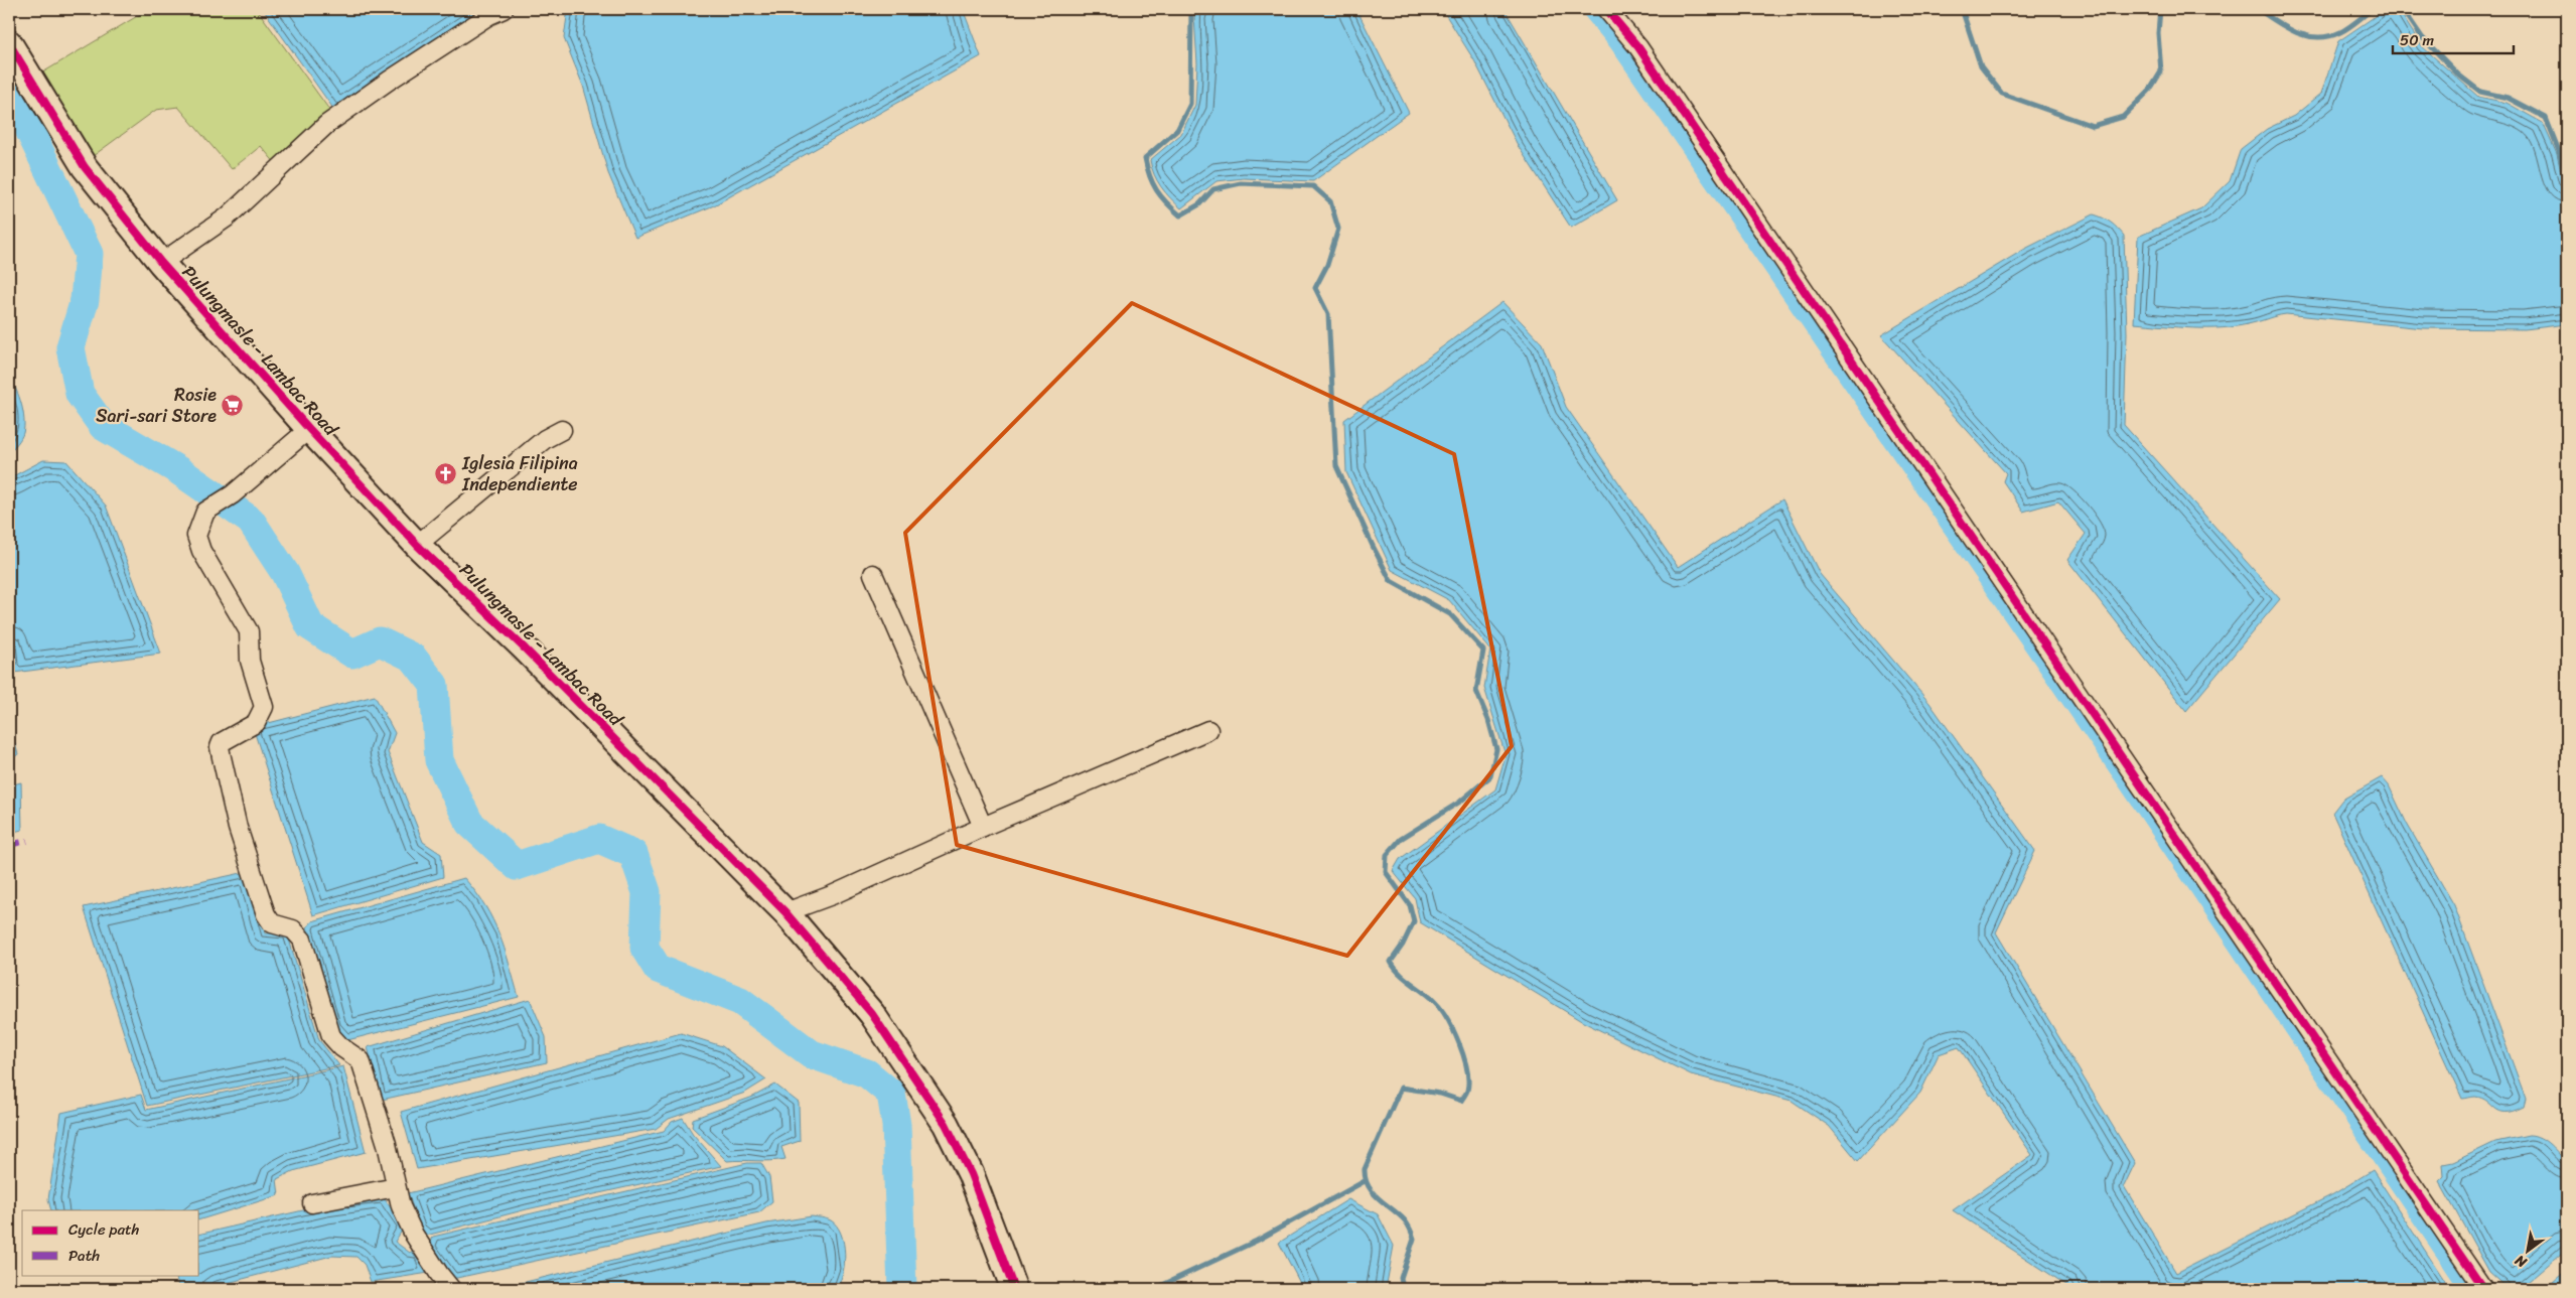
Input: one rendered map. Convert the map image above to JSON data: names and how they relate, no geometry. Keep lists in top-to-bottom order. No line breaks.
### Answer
{"streets":{"street":["Pulungmasle - Lambac Road"]},"places":{"supermarket":["Rosie Sari-sari Store"],"church":["Iglesia Filipina Independiente"]},"legend":["Cycle path","Path"],"scale_bar":"50 m","north":"bottom left"}
